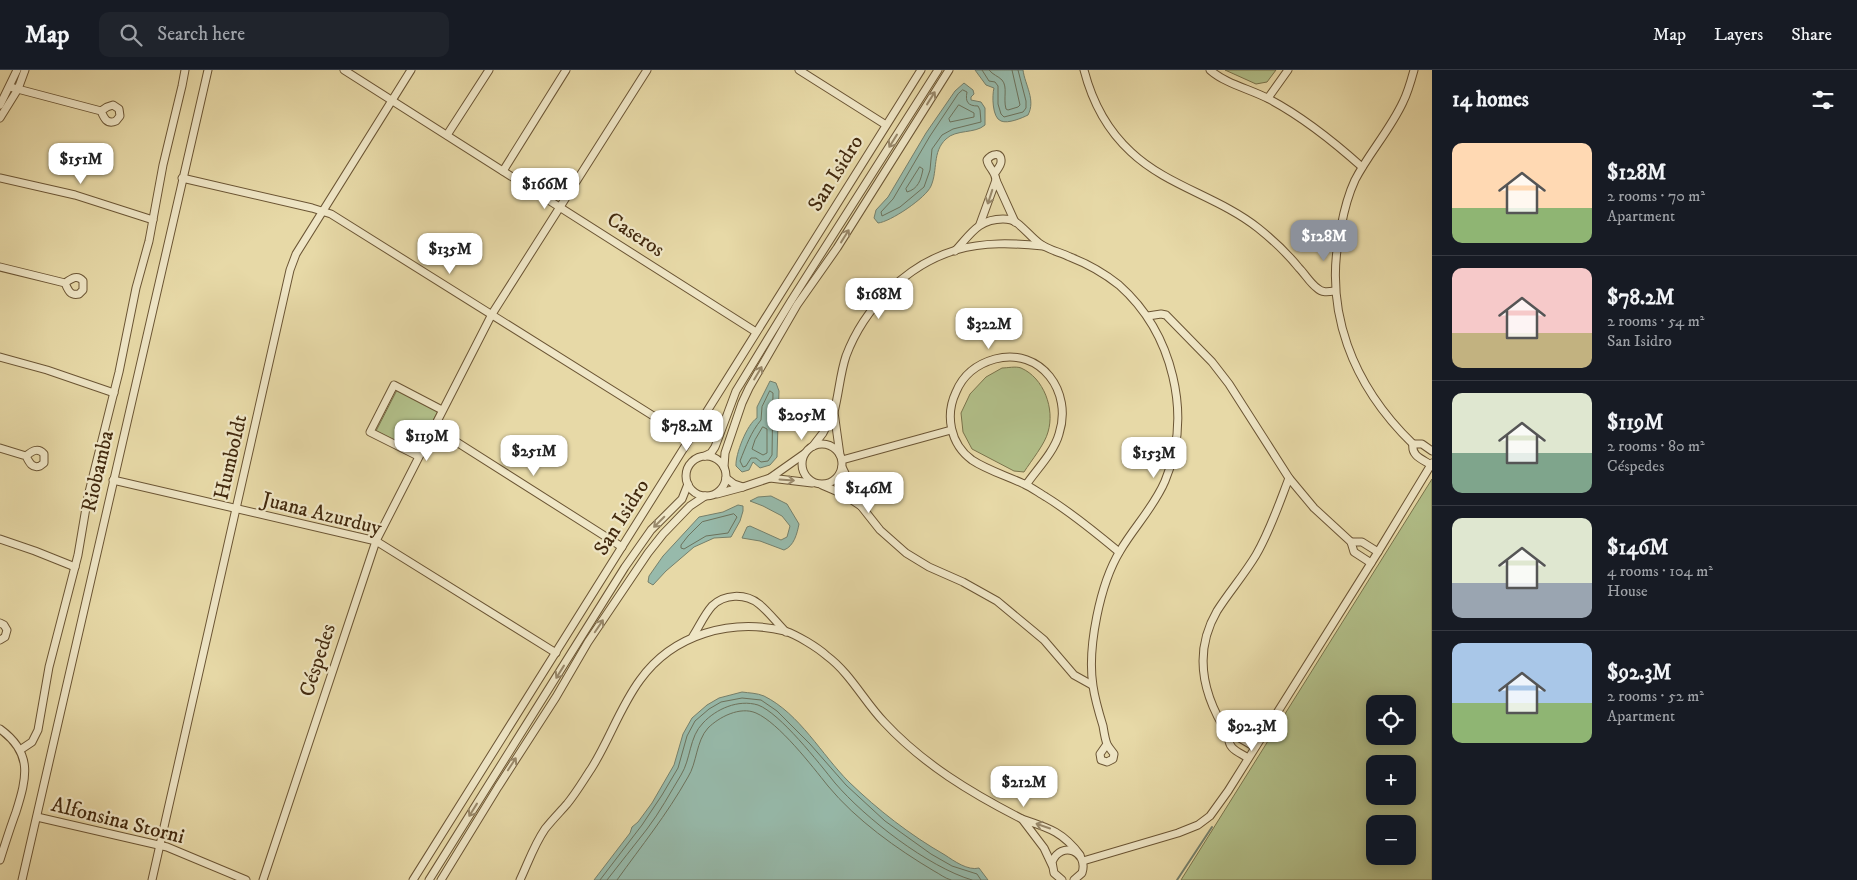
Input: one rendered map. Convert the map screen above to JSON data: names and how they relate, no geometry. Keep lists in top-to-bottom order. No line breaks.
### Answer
{"streets":{"street":["San Isidro","Caseros","Humboldt","Riobamba","Juana Azurduy","Céspedes","Alfonsina Storni"]},"crossings":[["San Isidro","Caseros"],["San Isidro","Juana Azurduy"],["Caseros","Humboldt"],["Caseros","Céspedes"],["Humboldt","Juana Azurduy"],["Humboldt","Alfonsina Storni"],["Riobamba","Juana Azurduy"],["Riobamba","Alfonsina Storni"],["Juana Azurduy","Céspedes"]],"page":{"header":"Map","search":"Search here","nav":["Map","Layers","Share"],"heading":"14 homes","list":[{"name":"$128M","note":"2 rooms · 70 m² · Apartment"},{"name":"$78.2M","note":"2 rooms · 54 m² · San Isidro"},{"name":"$119M","note":"2 rooms · 80 m² · Céspedes"},{"name":"$146M","note":"4 rooms · 104 m² · House"},{"name":"$92.3M","note":"2 rooms · 52 m² · Apartment"}],"price":["$151M","$166M","$128M","$135M","$168M","$322M","$205M","$78.2M","$119M","$251M","$153M","$146M","$92.3M","$212M"],"map_buttons":["+","−"]}}
